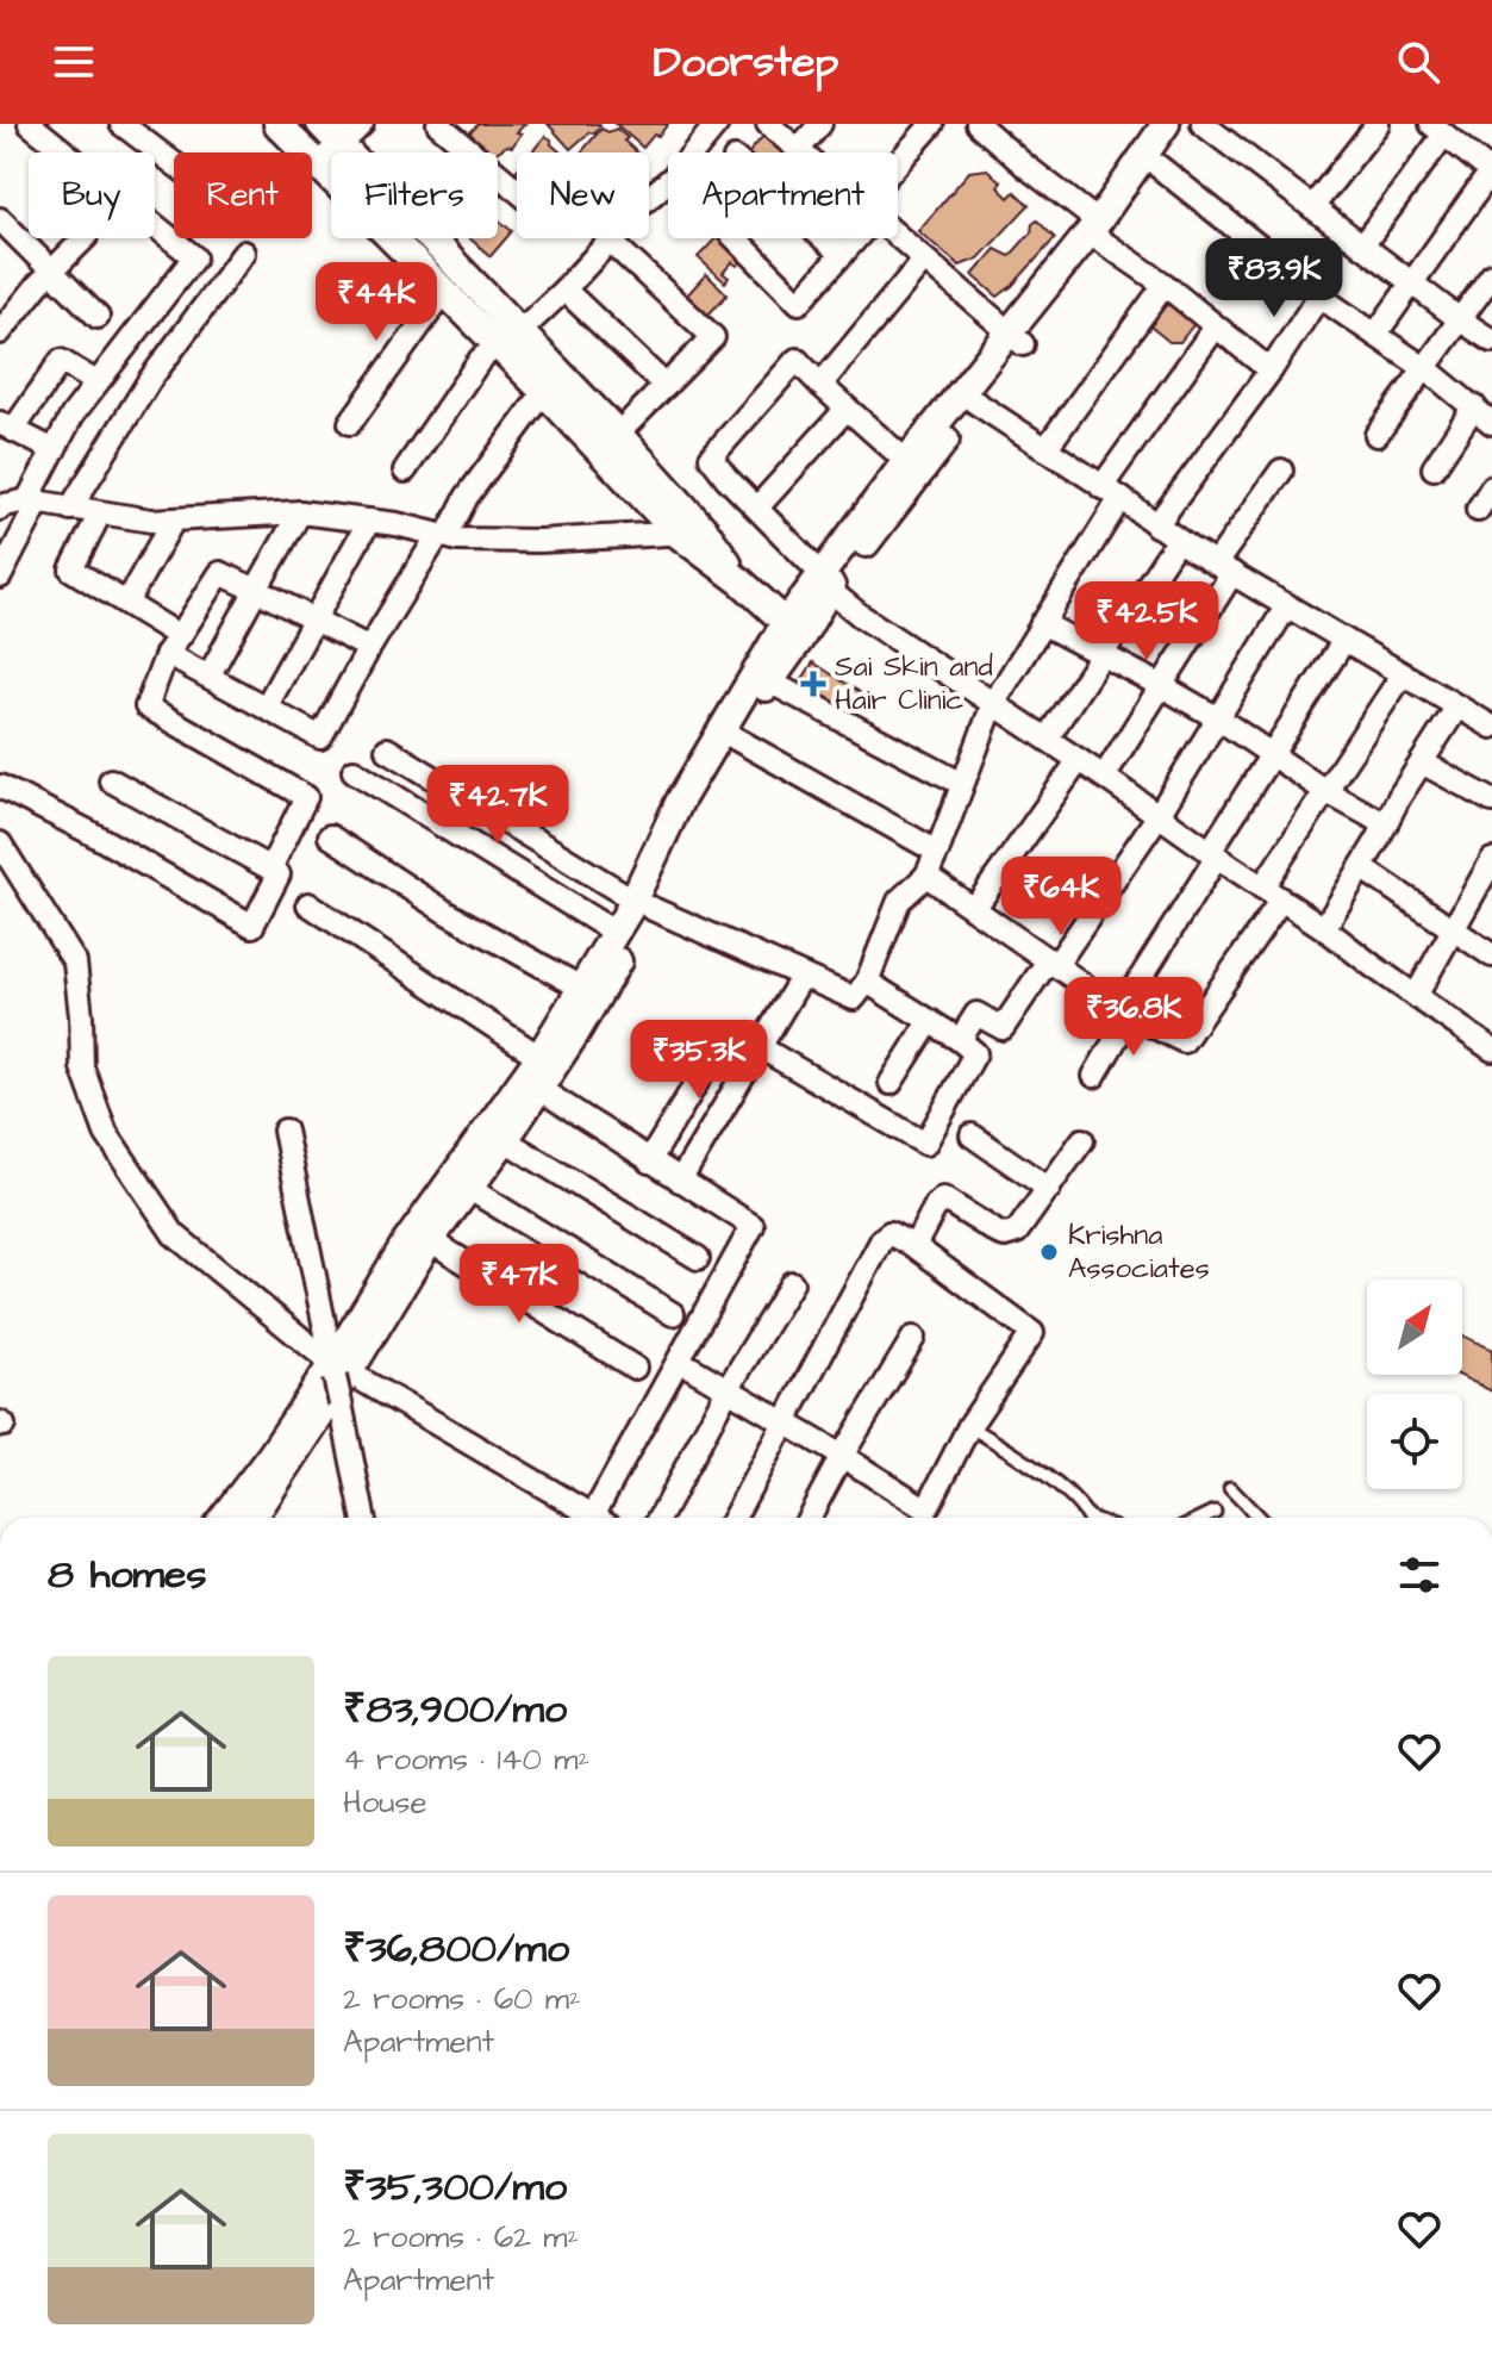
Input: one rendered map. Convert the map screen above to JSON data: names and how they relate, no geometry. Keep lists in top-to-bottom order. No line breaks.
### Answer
{"places":{"health":["Sai Skin and Hair Clinic"],"other":["Krishna Associates"]},"north":"top right","page":{"header":"Doorstep","chip":["Buy","Rent","Filters","New","Apartment"],"price":["₹83.9K","₹44K","₹42.5K","₹42.7K","₹64K","₹36.8K","₹35.3K","₹47K"],"heading":"8 homes","list":[{"name":"₹83,900/mo","note":"4 rooms · 140 m² · House"},{"name":"₹36,800/mo","note":"2 rooms · 60 m² · Apartment"},{"name":"₹35,300/mo","note":"2 rooms · 62 m² · Apartment"}]}}
